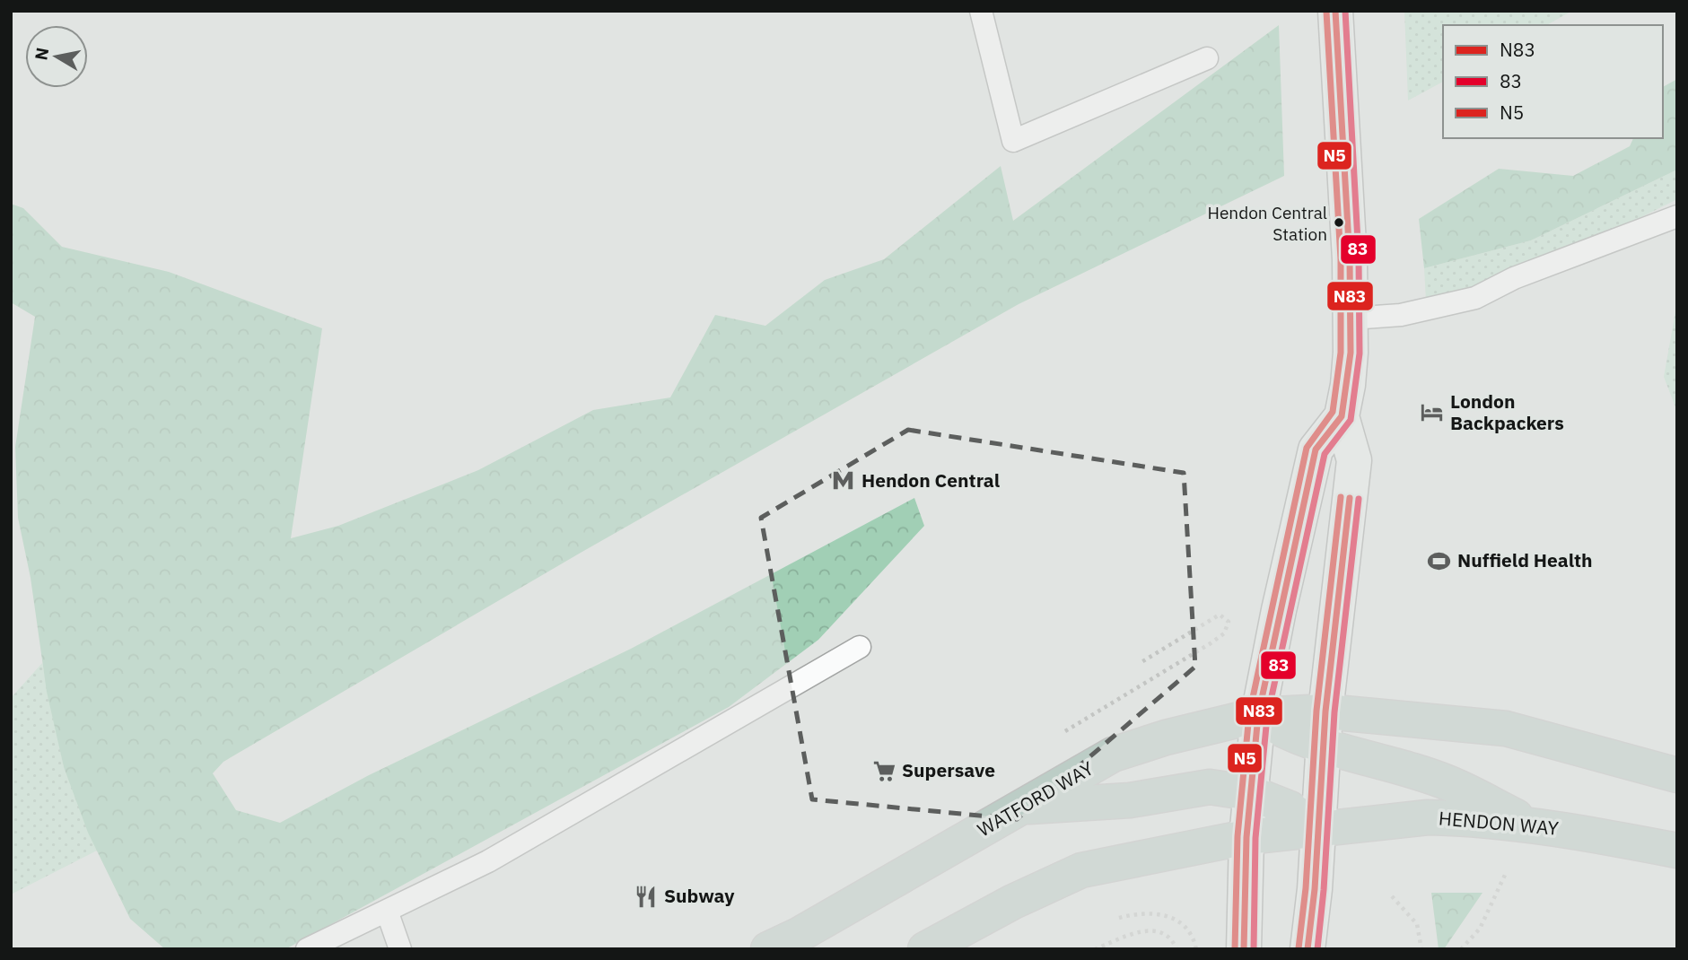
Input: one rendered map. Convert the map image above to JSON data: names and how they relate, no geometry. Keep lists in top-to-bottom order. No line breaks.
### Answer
{"streets":{"highway":["WATFORD WAY","HENDON WAY"]},"places":{"other":["Hendon Central Station"],"hotel":["London Backpackers"],"metro station":["Hendon Central"],"sports":["Nuffield Health"],"supermarket":["Supersave"],"restaurant":["Subway"]},"lines":["transit line N83","transit line 83","transit line N5"],"legend":["N83","83","N5"],"north":"left"}
